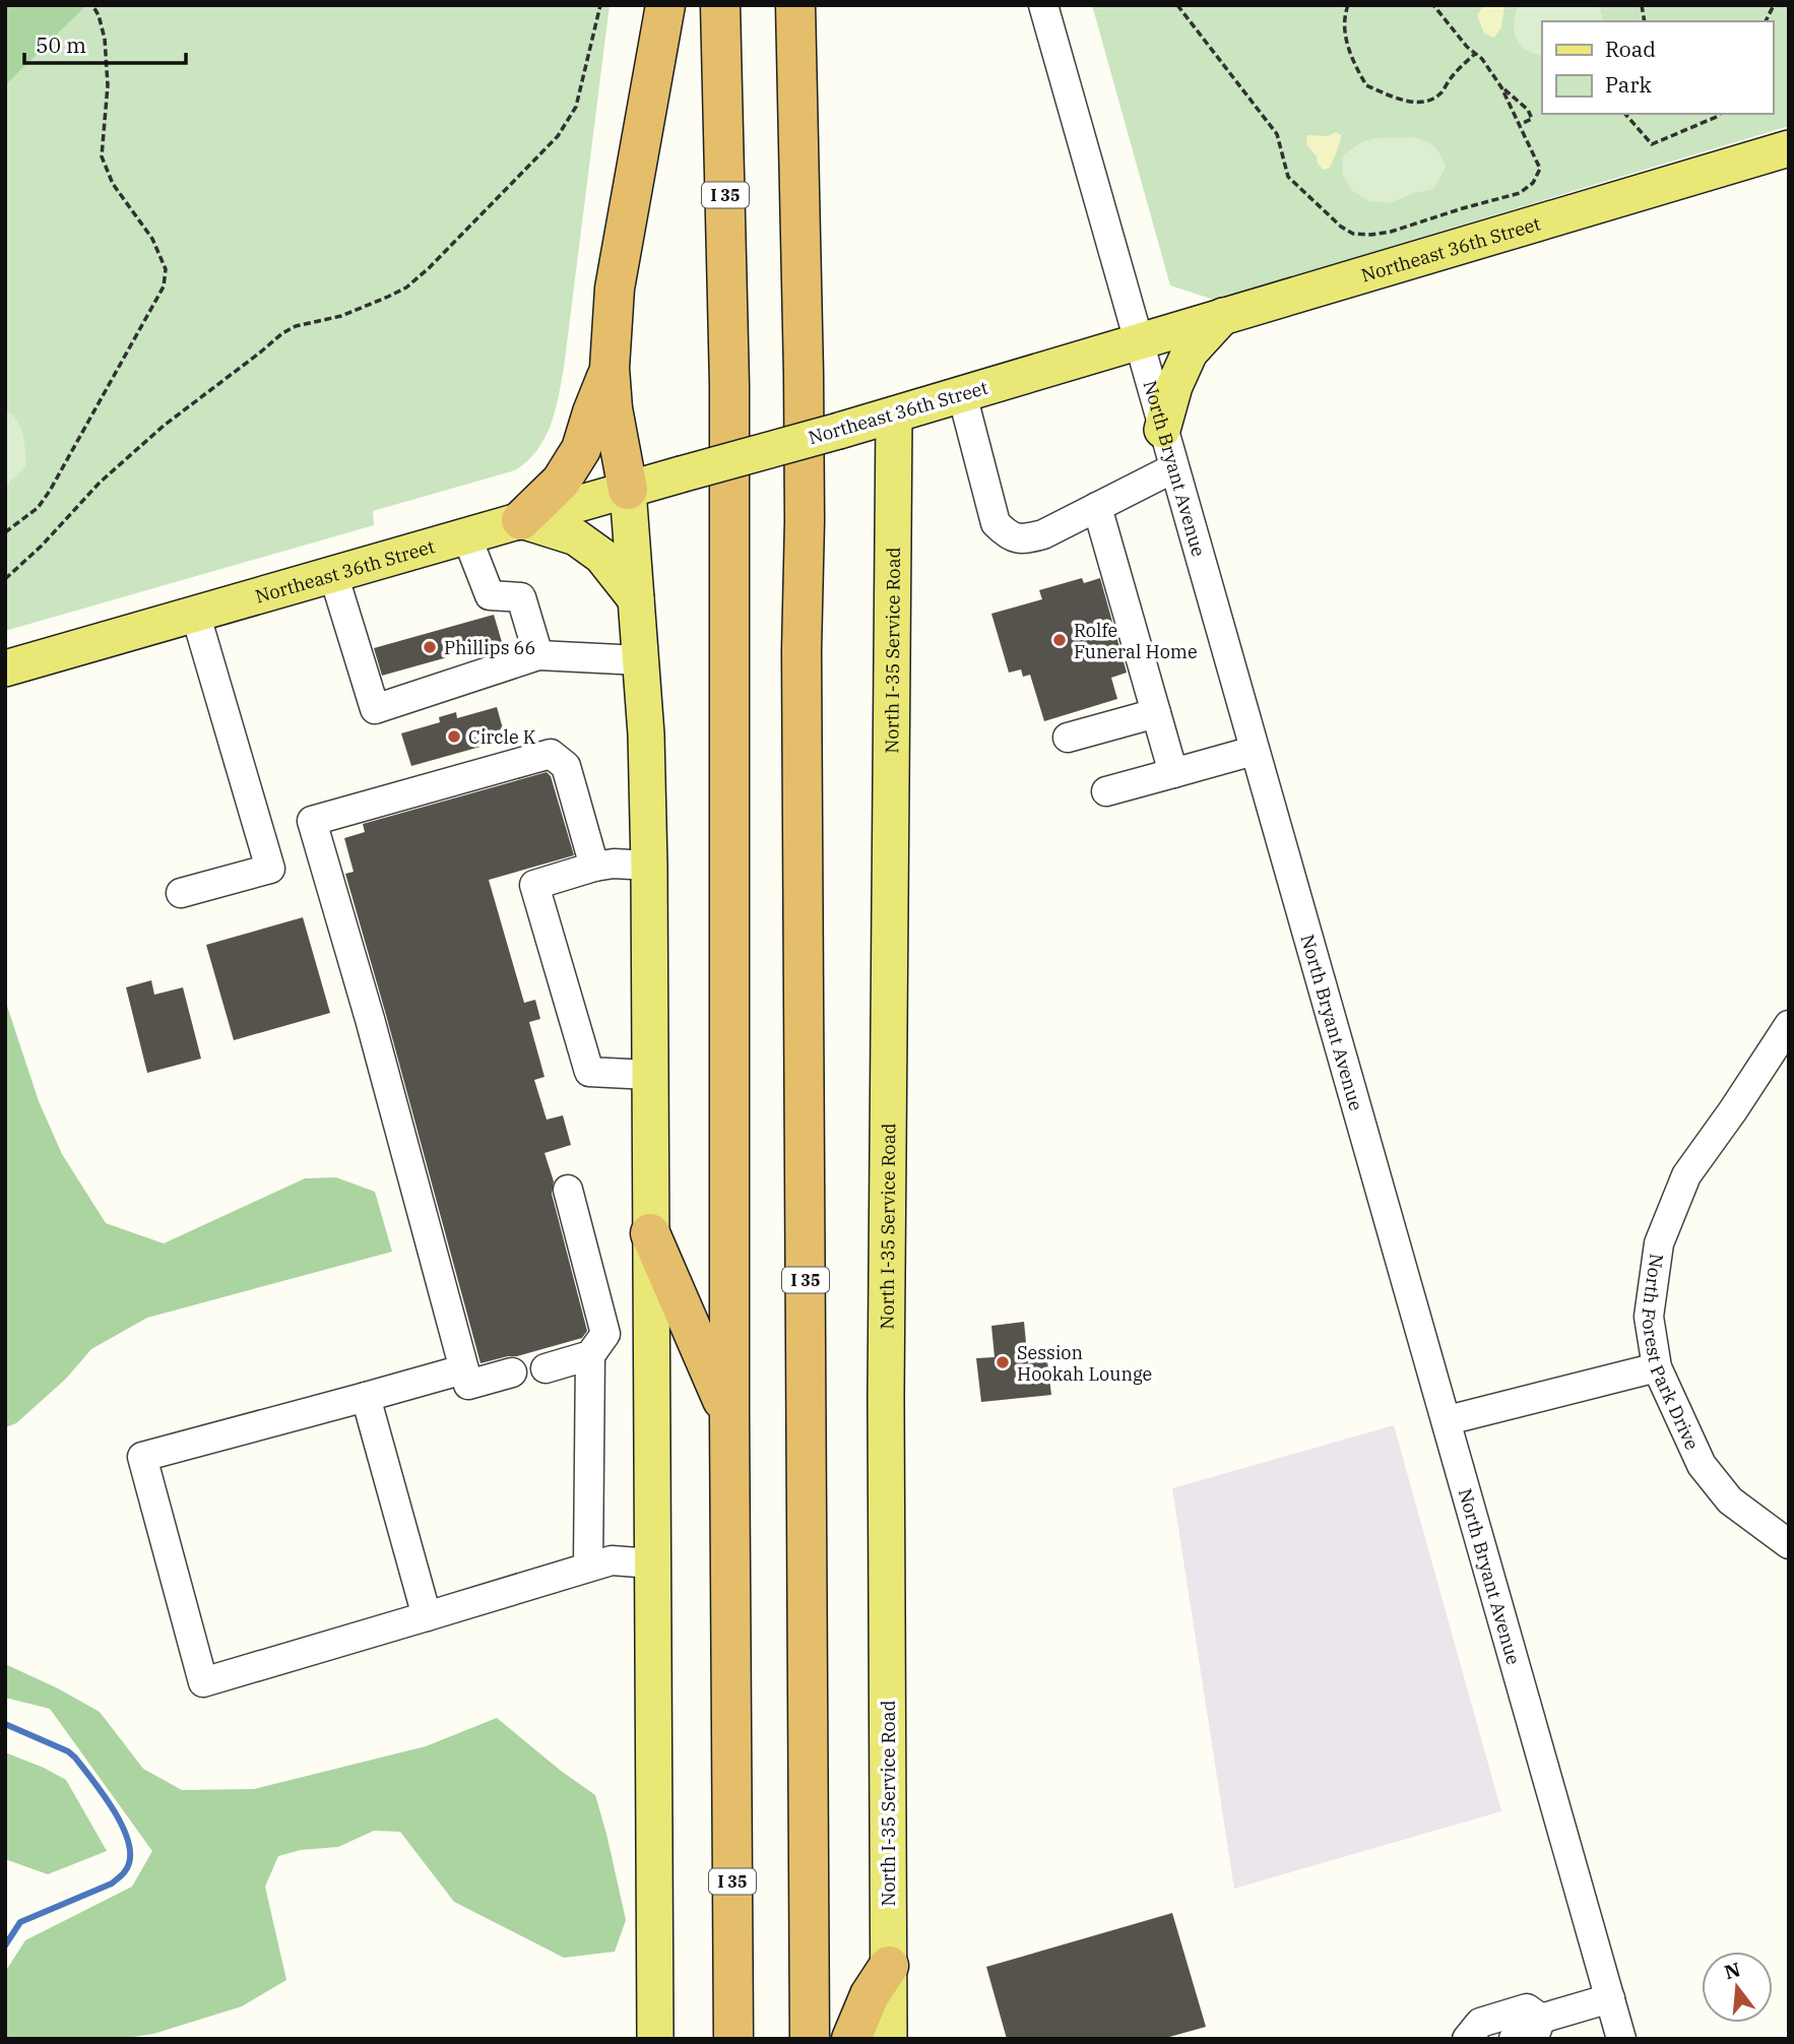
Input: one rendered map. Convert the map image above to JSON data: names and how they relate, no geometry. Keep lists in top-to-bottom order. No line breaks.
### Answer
{"streets":{"highway":["I 35"],"main road":["Northeast 36th Street","North I-35 Service Road"],"street":["North Bryant Avenue","North Forest Park Drive"]},"crossings":[["Northeast 36th Street","North Bryant Avenue"],["Northeast 36th Street","North I-35 Service Road"]],"places":["Rolfe Funeral Home","Phillips 66","Circle K","Session Hookah Lounge"],"legend":["Road","Park"],"scale_bar":"50 m","north":"top"}
